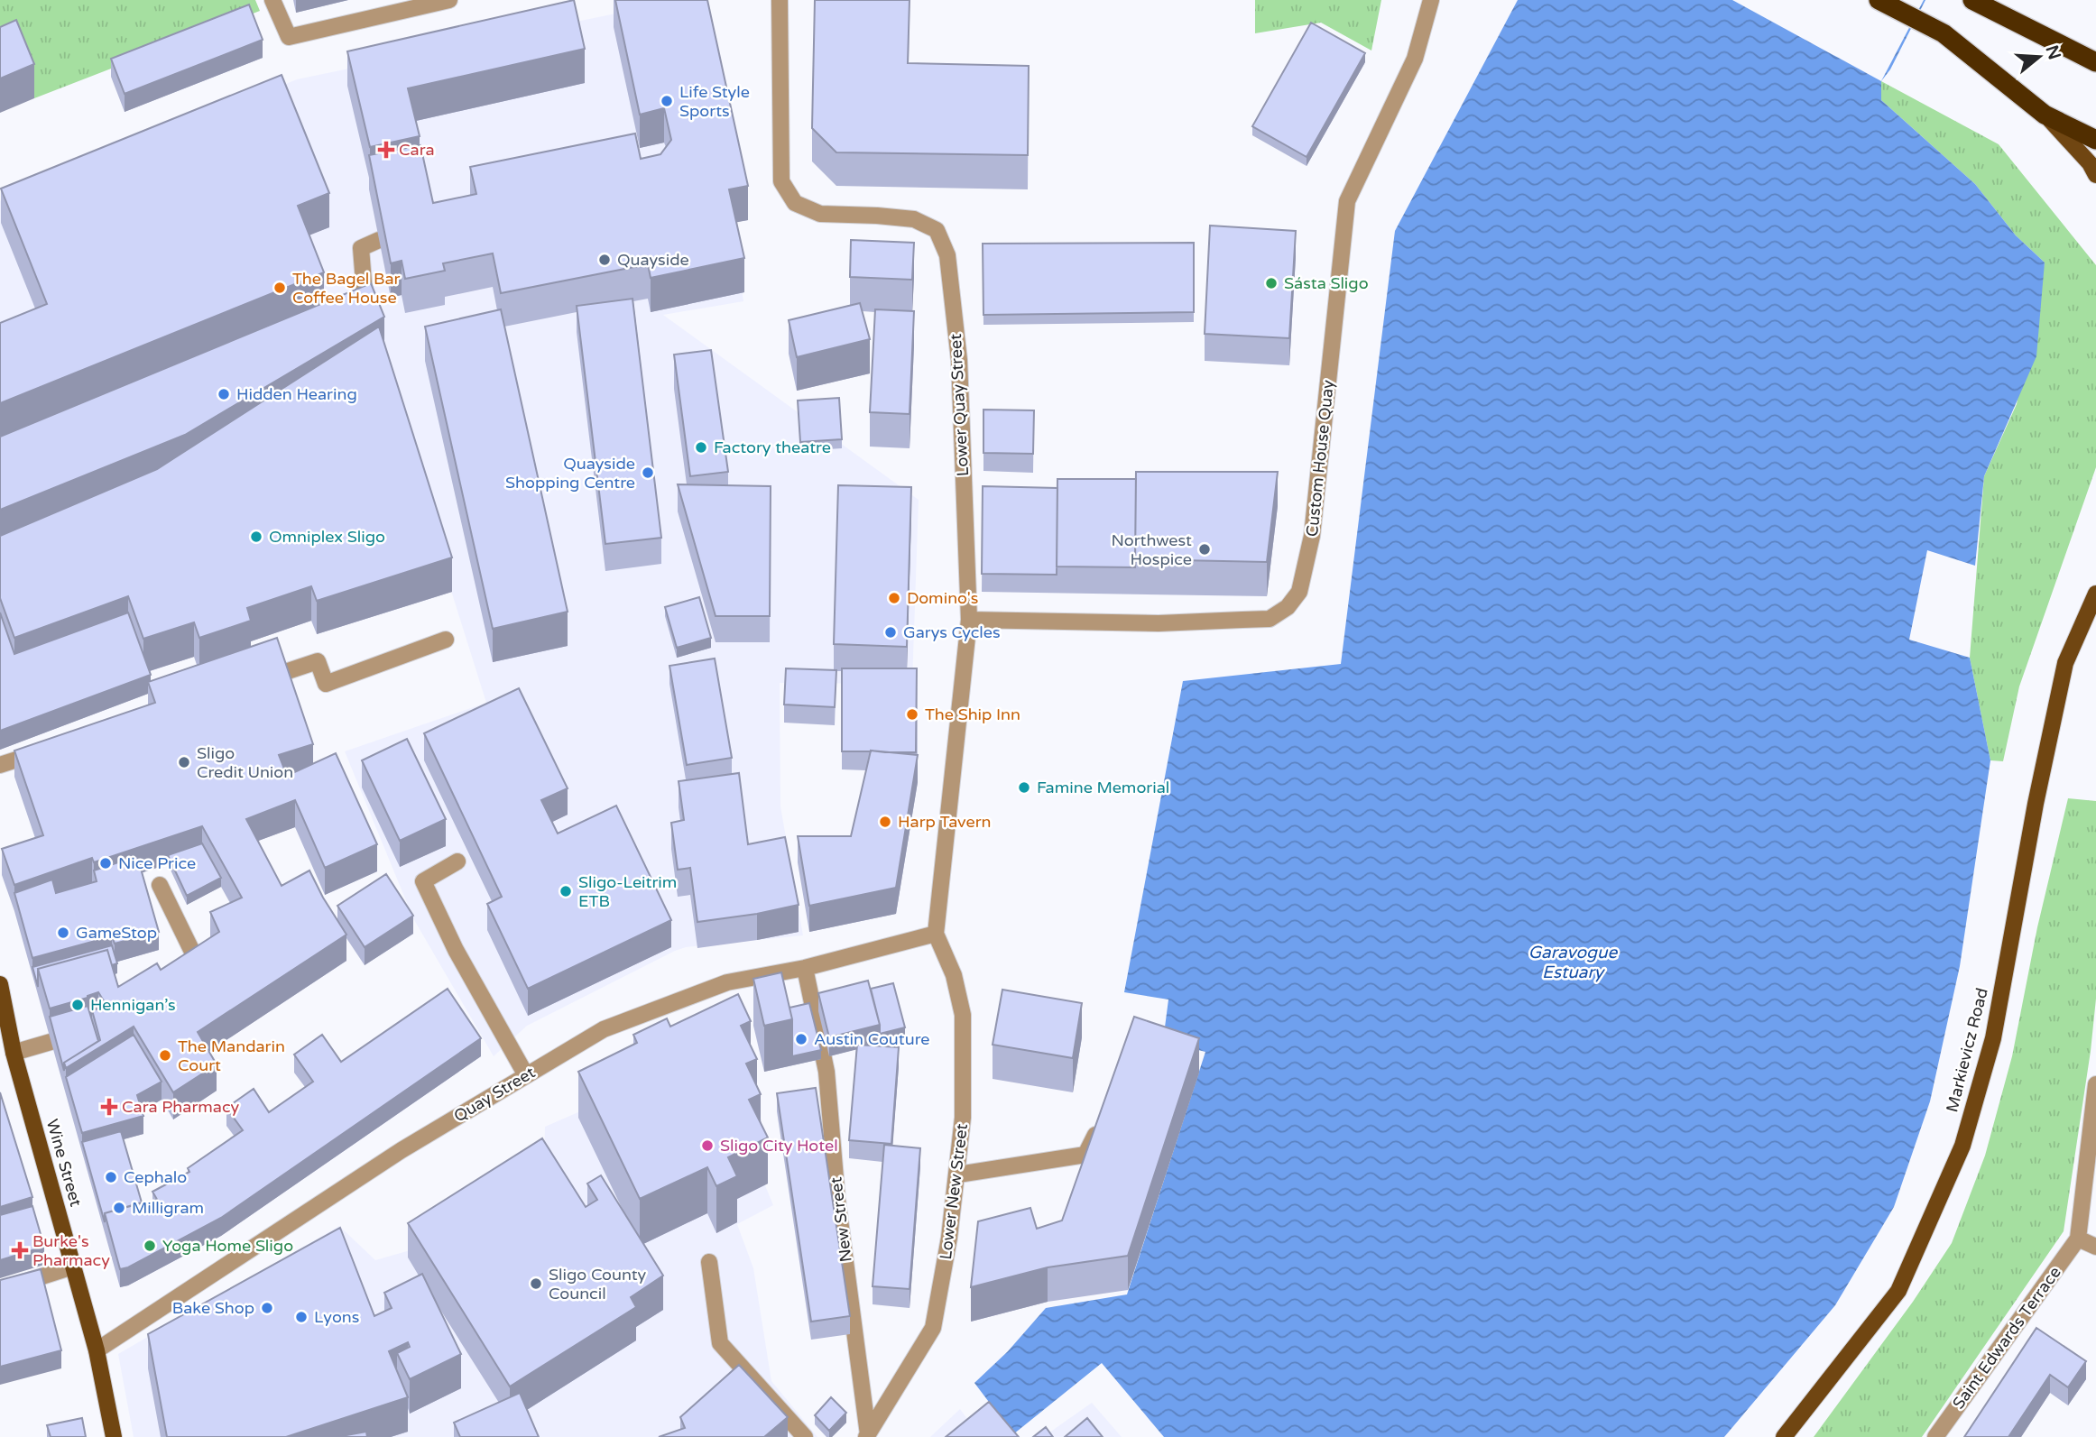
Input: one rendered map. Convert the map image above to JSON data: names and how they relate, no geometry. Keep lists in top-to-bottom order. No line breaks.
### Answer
{"streets":{"main road":["Markievicz Road","Wine Street"],"street":["Lower Quay Street","Custom House Quay","Quay Street","Lower New Street","New Street","Saint Edwards Terrace"]},"crossings":[["Lower Quay Street","Custom House Quay"],["Lower Quay Street","Quay Street"],["Lower Quay Street","Lower New Street"],["Quay Street","Wine Street"],["Quay Street","Lower New Street"],["Quay Street","New Street"],["Lower New Street","New Street"]],"water":["Garavogue Estuary"],"places":{"other":["Life Style Sports","Quayside","Sásta Sligo","The Bagel Bar Coffee House","Hidden Hearing","Factory theatre","Quayside Shopping Centre","Omniplex Sligo","Northwest Hospice","Domino's","Garys Cycles","The Ship Inn","Sligo Credit Union","Famine Memorial","Harp Tavern","Nice Price","Sligo-Leitrim ETB","GameStop","Hennigan’s","Austin Couture","The Mandarin Court","Sligo City Hotel","Cephalo","Milligram","Yoga Home Sligo","Sligo County Council","Bake Shop","Lyons"],"health":["Cara","Cara Pharmacy","Burke's Pharmacy"]},"north":"right"}
